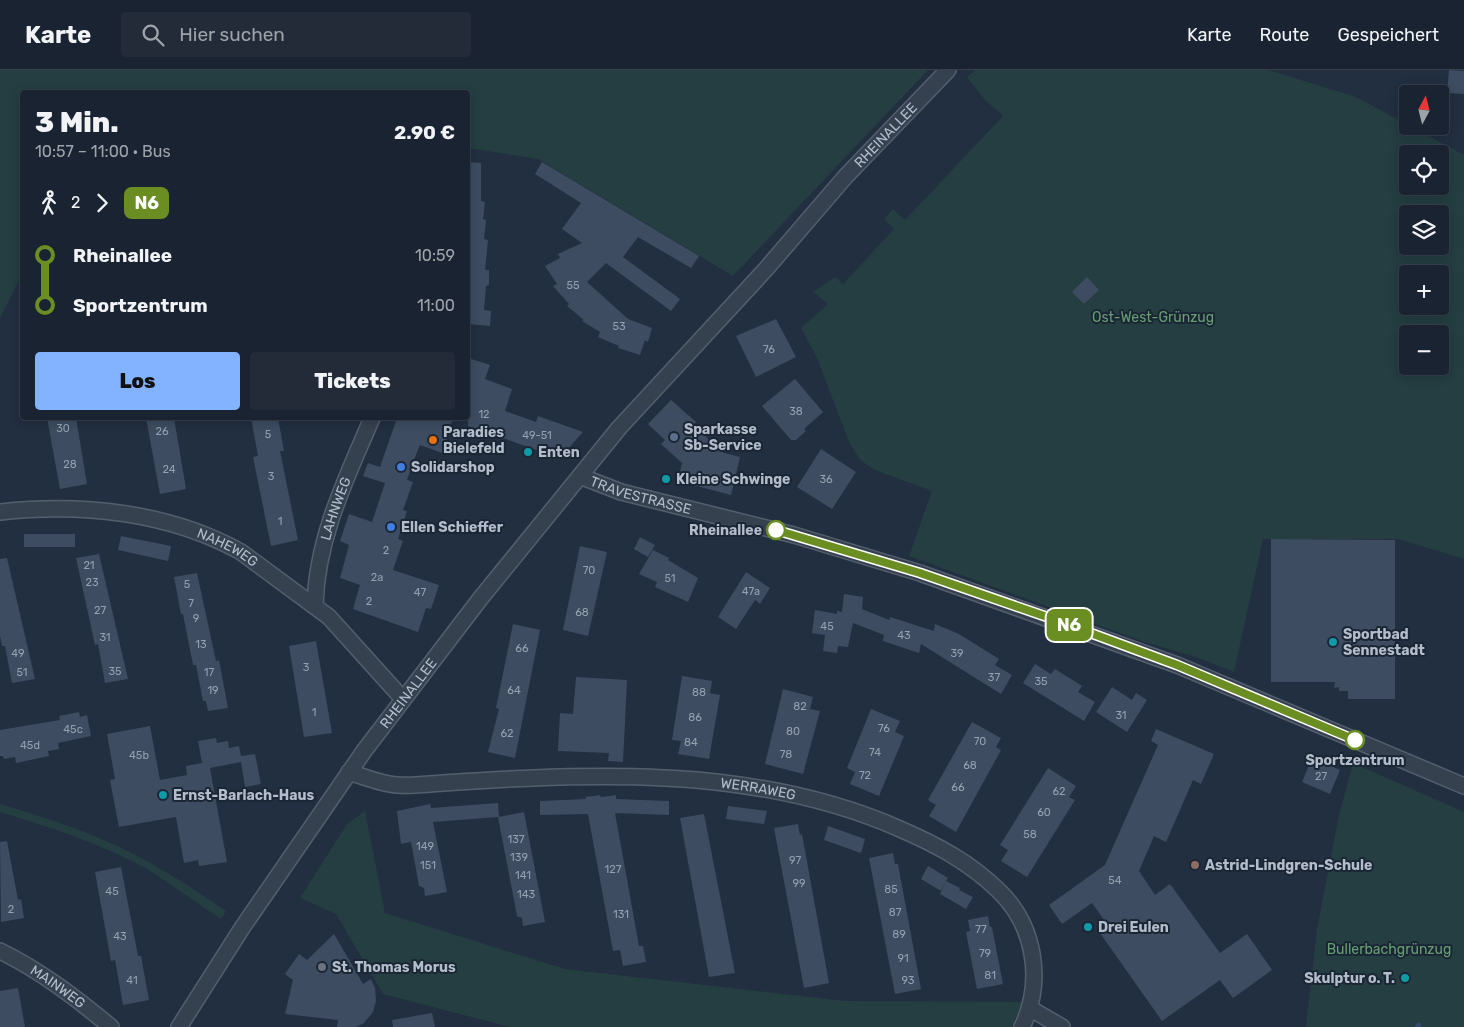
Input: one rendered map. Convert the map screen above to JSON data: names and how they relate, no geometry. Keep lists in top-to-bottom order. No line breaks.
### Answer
{"streets":{"street":["RHEINALLEE","TRAVESTRASSE","LAHNWEG","NAHEWEG","WERRAWEG","MAINWEG"]},"crossings":[["RHEINALLEE","TRAVESTRASSE"],["RHEINALLEE","NAHEWEG"],["RHEINALLEE","WERRAWEG"],["LAHNWEG","NAHEWEG"]],"parks":["Ost-West-Grünzug","Bullerbachgrünzug"],"places":["Sparkasse Sb-Service","Paradies Bielefeld","Enten","Solidarshop","Kleine Schwinge","Ellen Schieffer","Rheinallee","Sportbad Sennestadt","Sportzentrum","Ernst-Barlach-Haus","Astrid-Lindgren-Schule","Drei Eulen","St. Thomas Morus","Skulptur o. T."],"lines":["bus line N6"],"house_numbers":["55","53","76","38","12","30","26","5","49-51","28","24","3","36","1","2","21","70","2a","51","23","5","47a","47","2","7","27","68","9","45","43","31","13","66","49","39","3","35","51","17","37","35","19","64","88","82","1","31","86","76","45c","80","62","70","84","45d","74","78","45b","68","72","27","66","62","60","58","137","149","139","97","151","127","141","54","99","85","45","143","2","87","131","77","89","43","79","91","81","41","93"],"north":"top","page":{"header":"Karte","search":"Hier suchen","nav":["Karte","Route","Gespeichert"],"on_map":"N6","map_buttons":["+","−"],"heading":["3 Min.","10:57 – 11:00 · Bus","2.90 €"],"legs":["2","N6"],"list":[{"name":"Rheinallee","value":"10:59"},{"name":"Sportzentrum","value":"11:00"}],"buttons":["Los","Tickets"]}}
